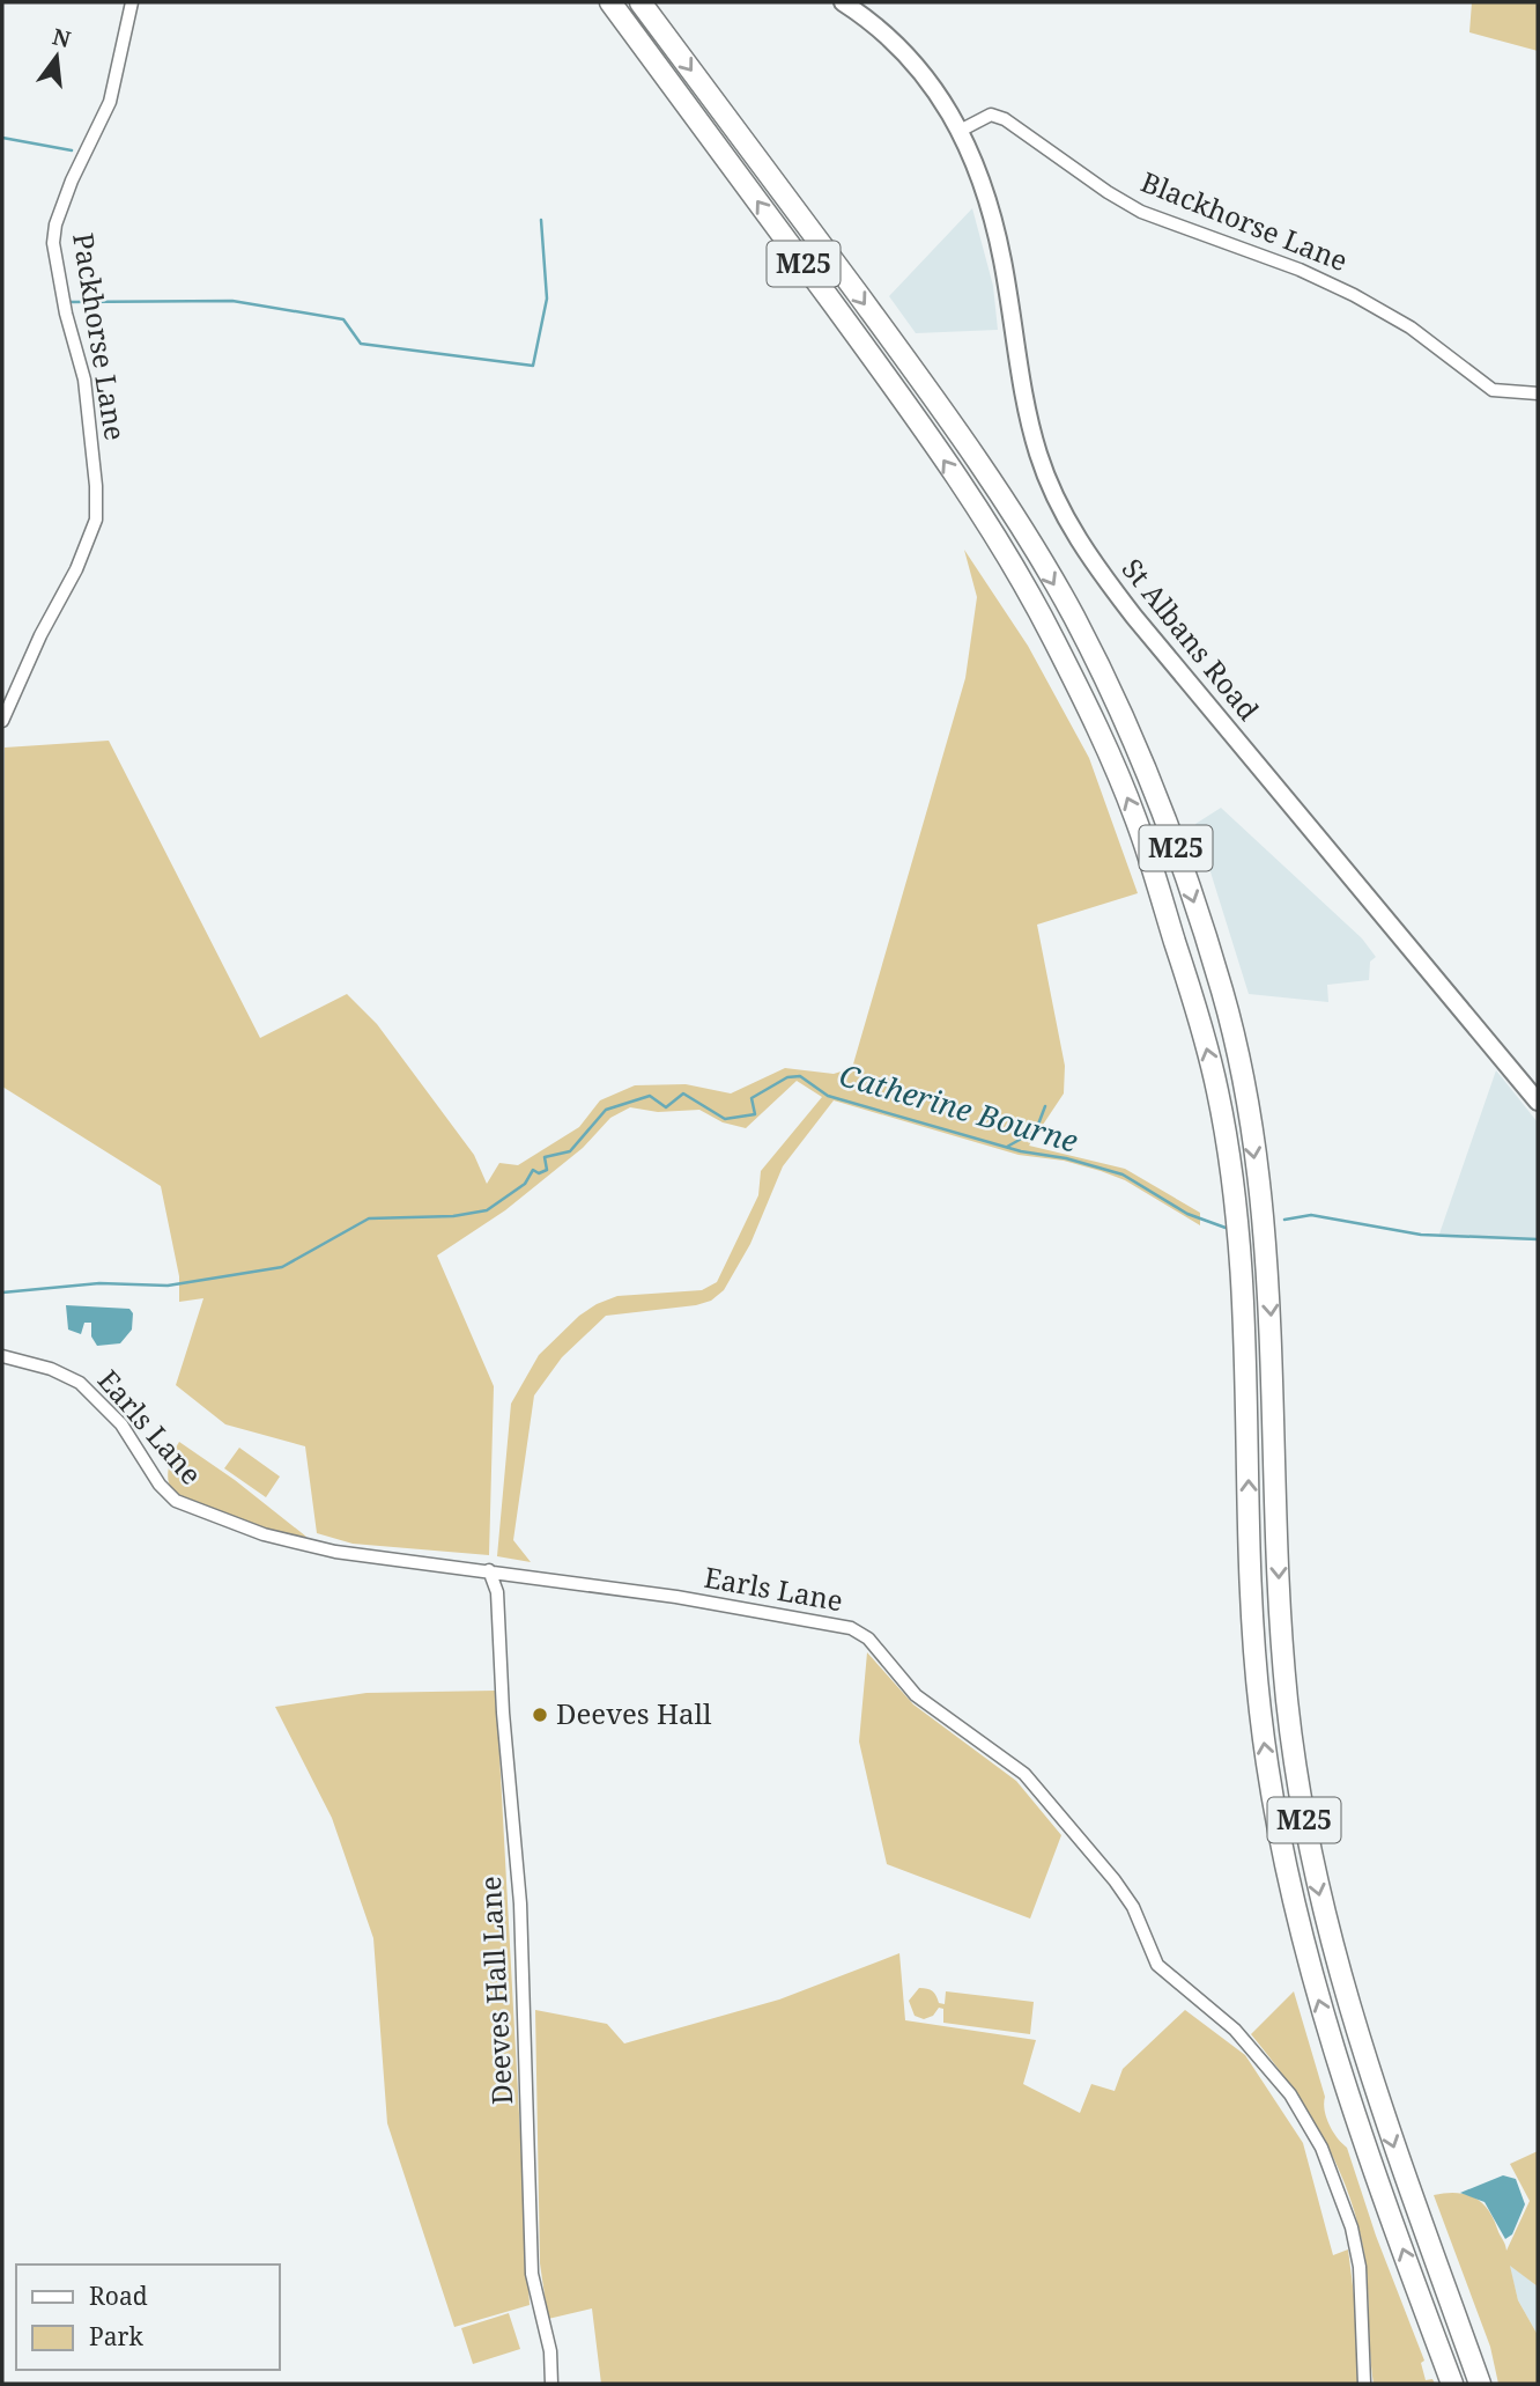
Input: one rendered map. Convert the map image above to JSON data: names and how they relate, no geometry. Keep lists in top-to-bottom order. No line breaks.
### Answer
{"streets":{"highway":["M25"],"main road":["St Albans Road"],"street":["Blackhorse Lane","Packhorse Lane","Earls Lane","Deeves Hall Lane"]},"crossings":[["Blackhorse Lane","St Albans Road"],["Earls Lane","Deeves Hall Lane"]],"water":["Catherine Bourne"],"places":["Deeves Hall"],"legend":["Road","Park"],"north":"top"}
